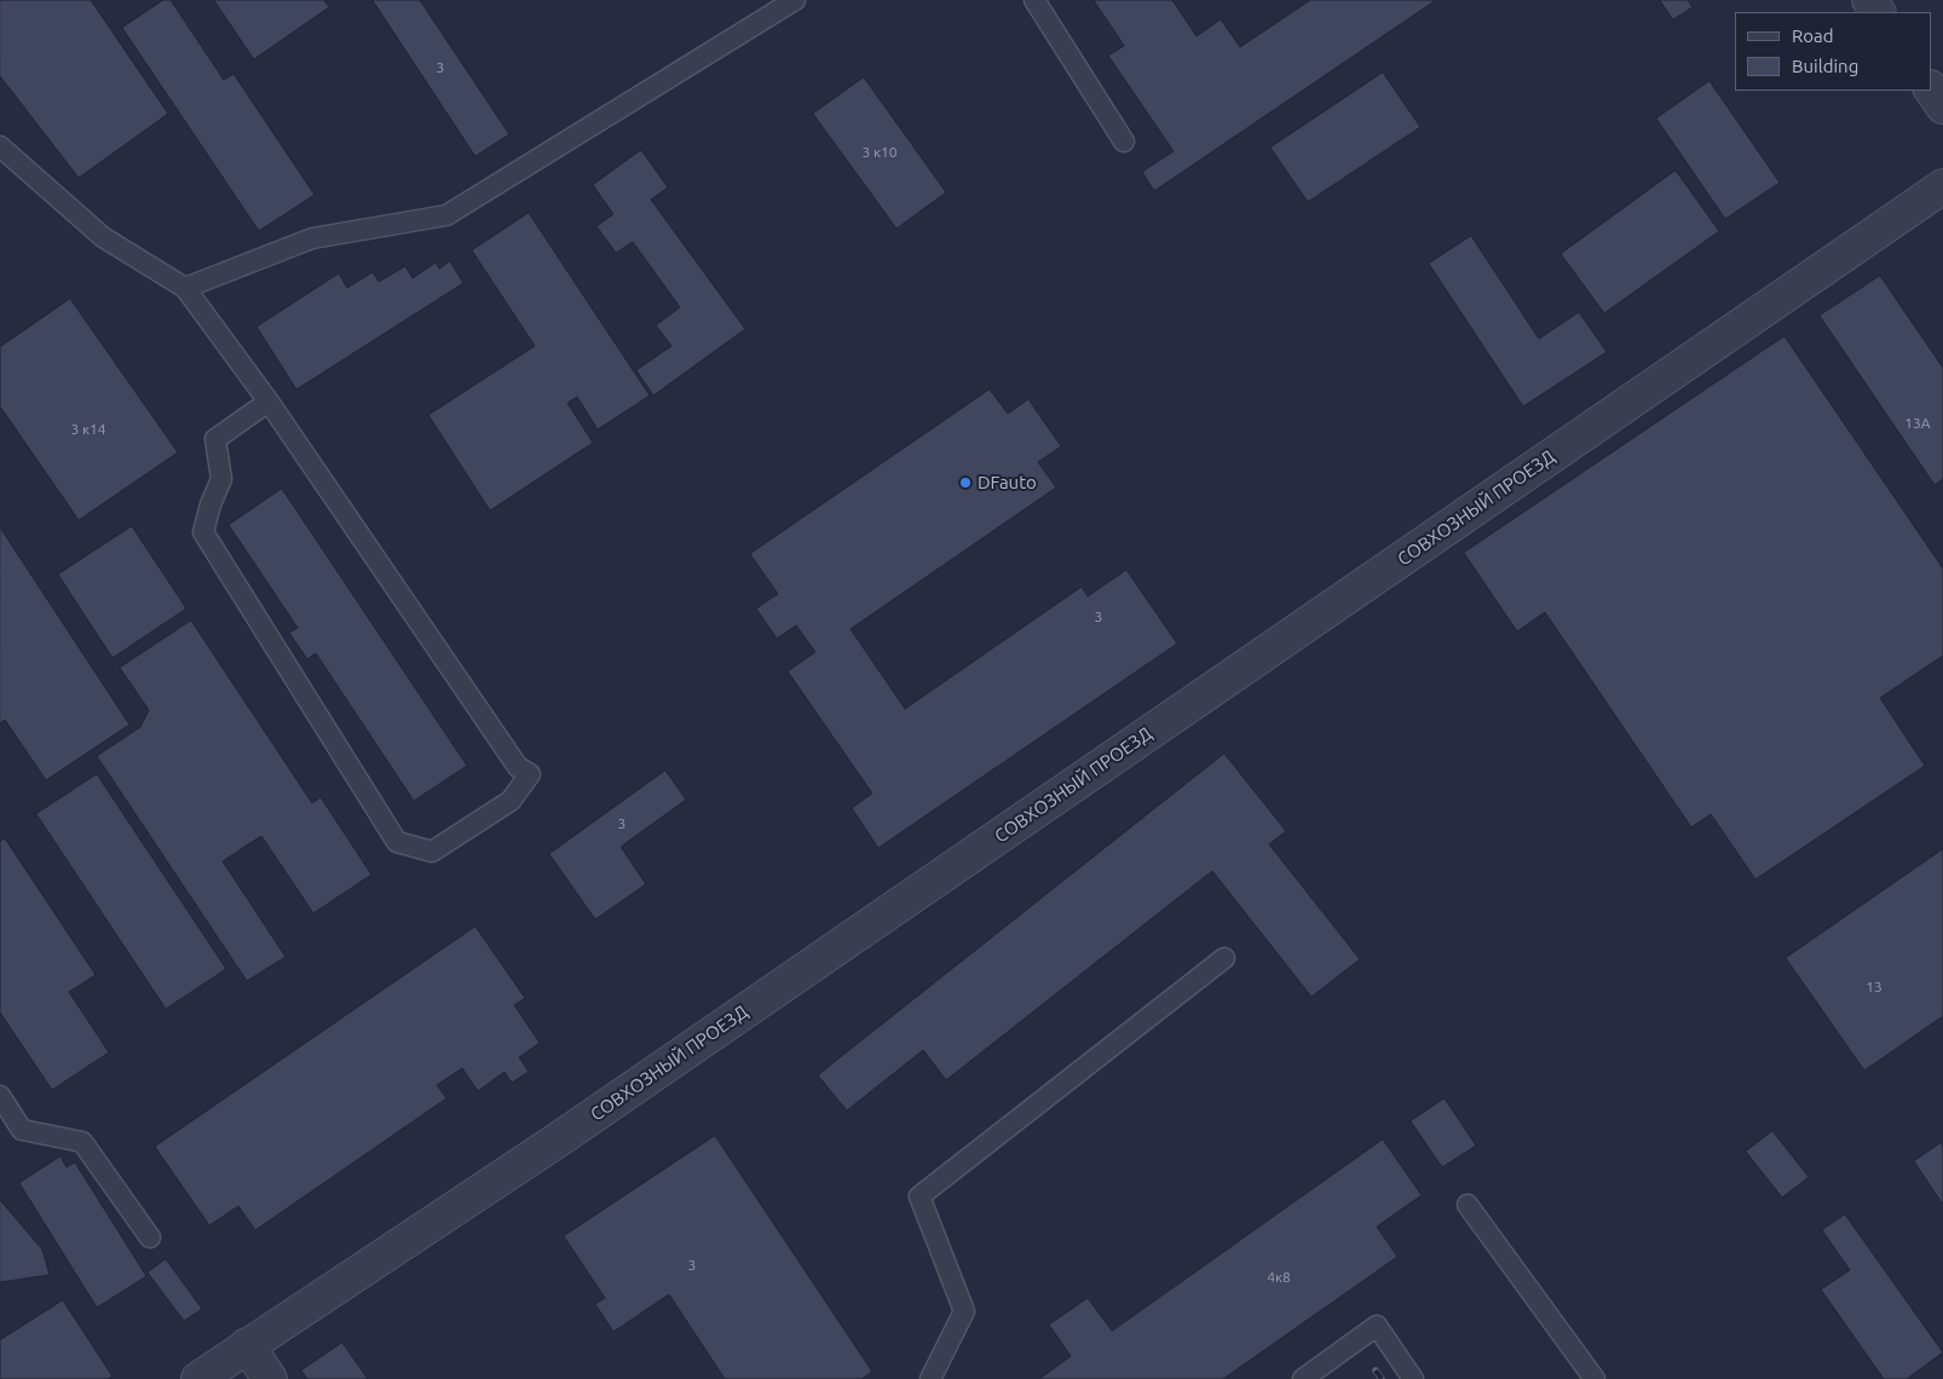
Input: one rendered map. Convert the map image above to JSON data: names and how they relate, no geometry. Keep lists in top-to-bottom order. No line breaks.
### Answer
{"streets":{"street":["СОВХОЗНЫЙ ПРОЕЗД"]},"places":["DFauto"],"house_numbers":["3","3 к10","13А","3 к14","3","3","13","3","4к8"],"legend":["Road","Building"]}
